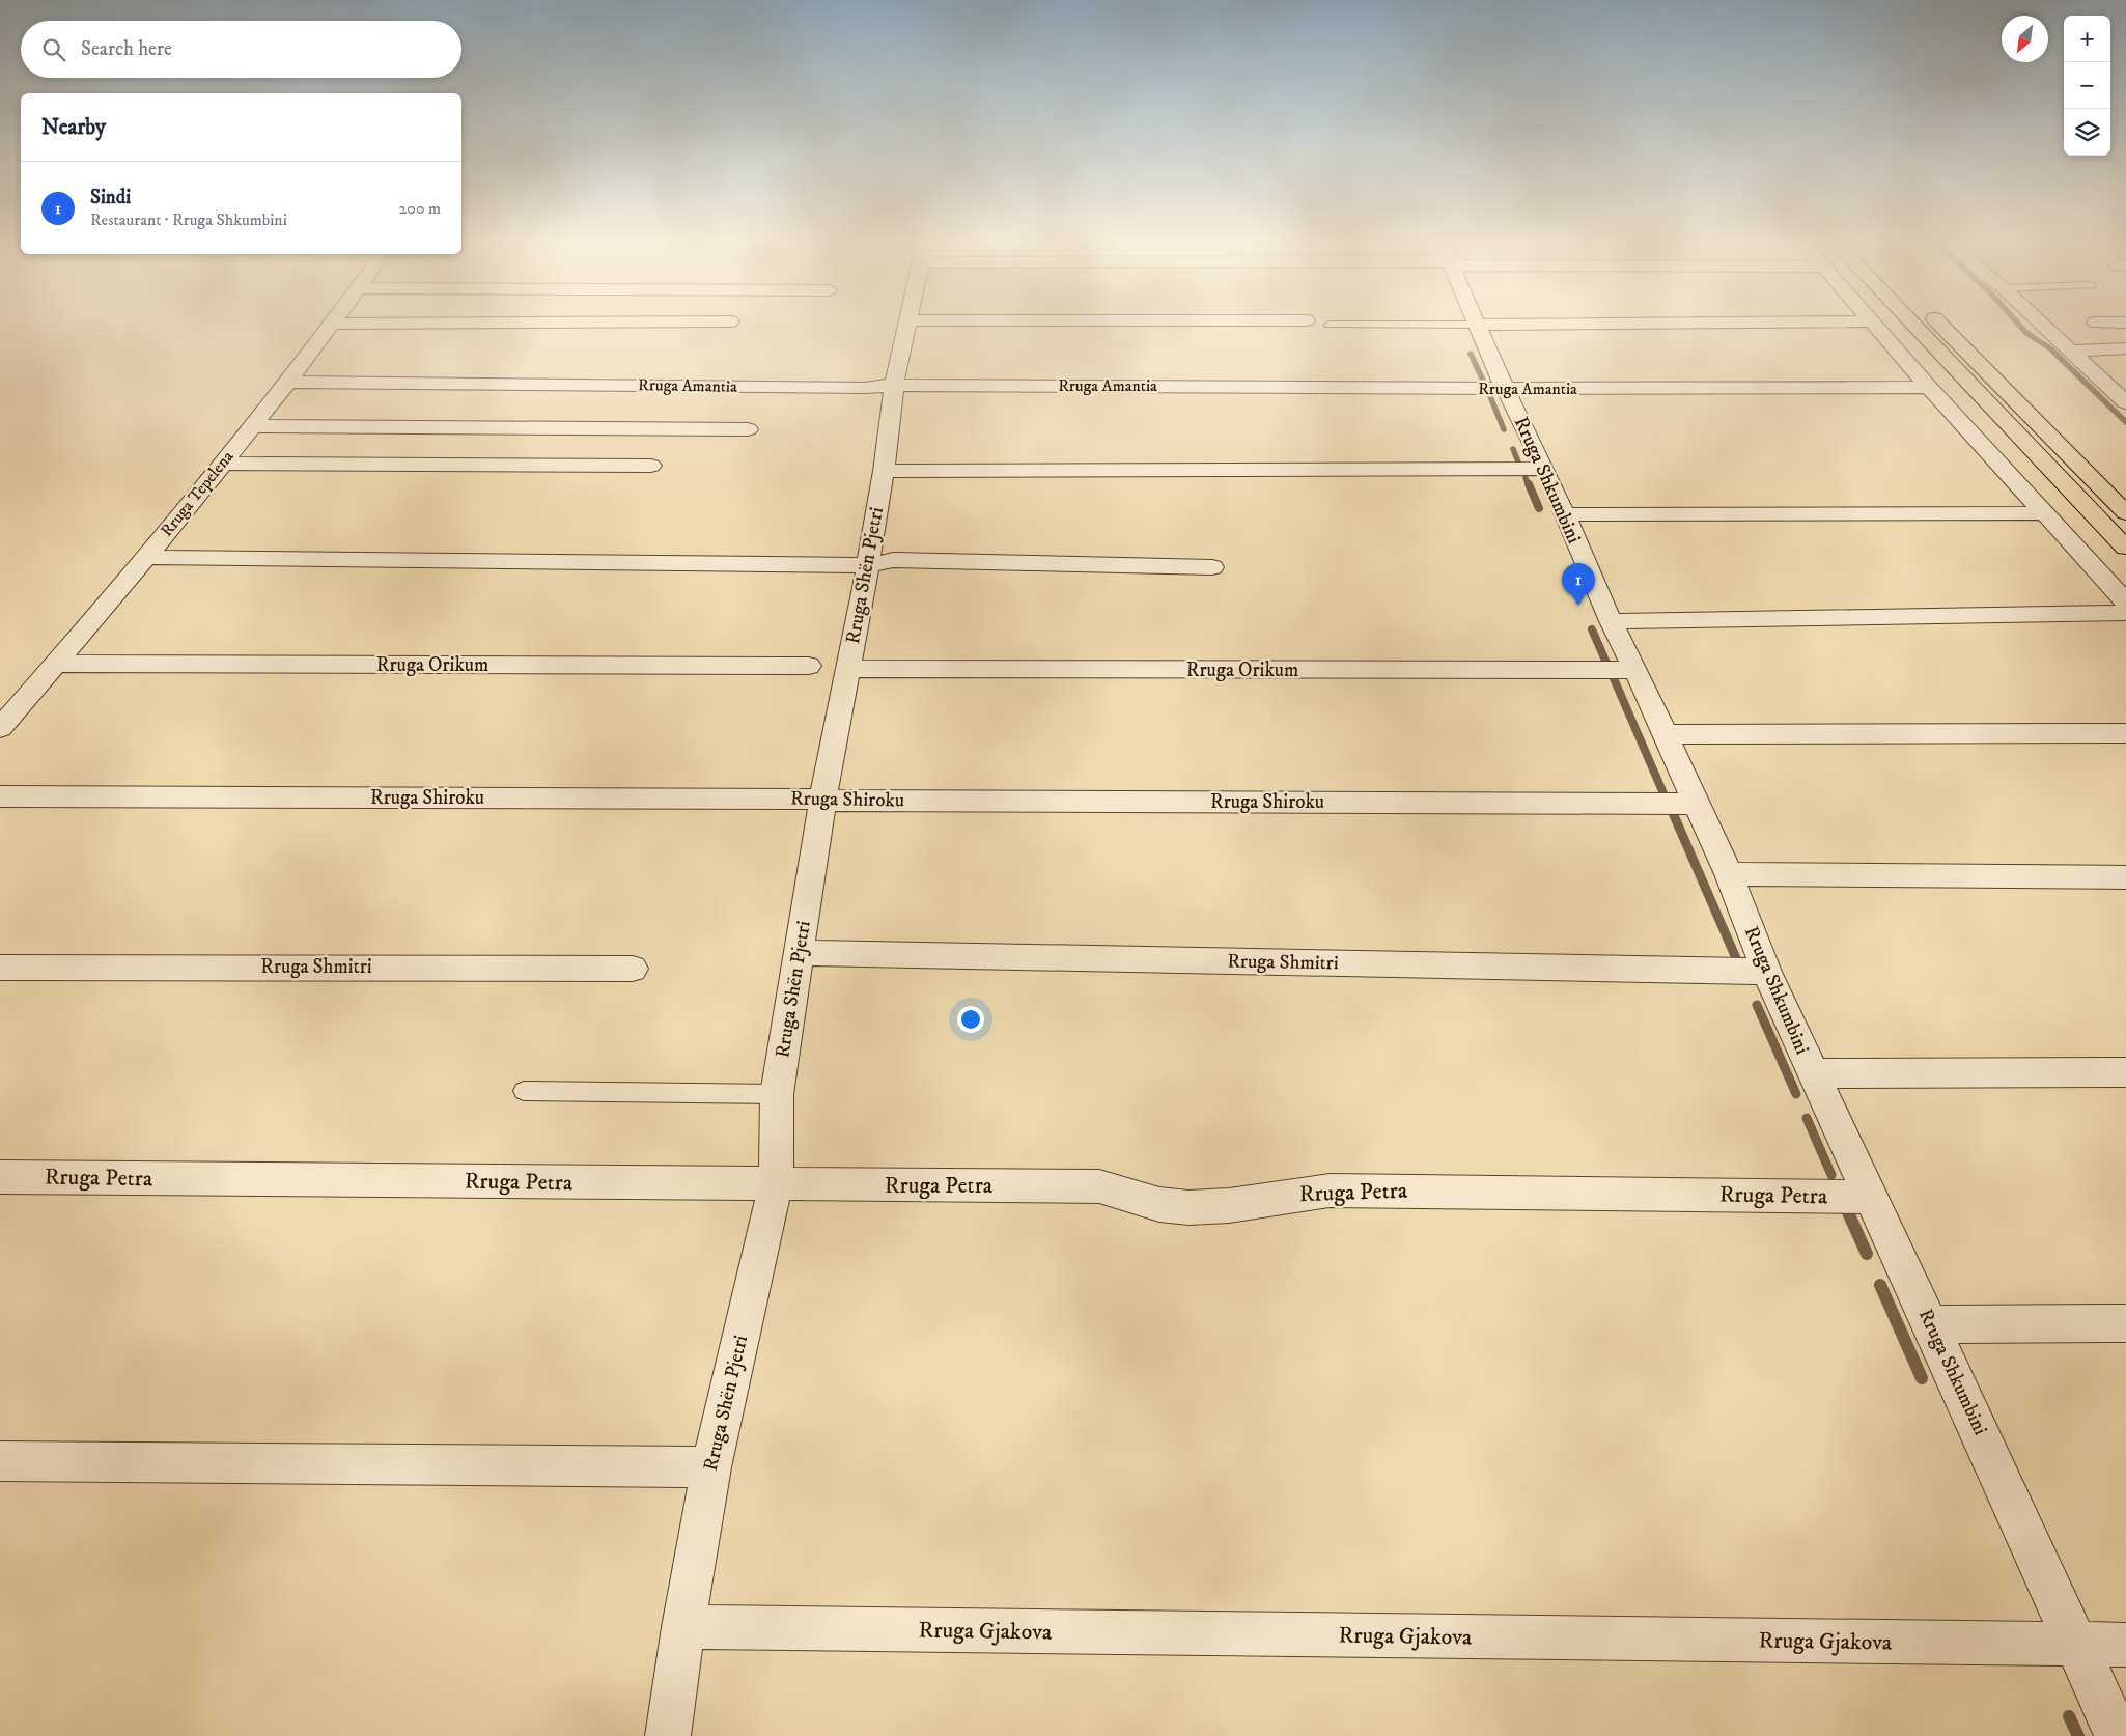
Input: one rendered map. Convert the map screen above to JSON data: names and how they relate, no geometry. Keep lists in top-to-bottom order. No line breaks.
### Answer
{"streets":{"street":["Rruga Amantia","Rruga Shkumbini","Rruga Tepelena","Rruga Shën Pjetri","Rruga Orikum","Rruga Shiroku","Rruga Shmitri","Rruga Petra","Rruga Gjakova"]},"crossings":[["Rruga Amantia","Rruga Shkumbini"],["Rruga Amantia","Rruga Tepelena"],["Rruga Amantia","Rruga Shën Pjetri"],["Rruga Shkumbini","Rruga Orikum"],["Rruga Shkumbini","Rruga Shiroku"],["Rruga Shkumbini","Rruga Shmitri"],["Rruga Shkumbini","Rruga Petra"],["Rruga Shkumbini","Rruga Gjakova"],["Rruga Tepelena","Rruga Orikum"],["Rruga Shën Pjetri","Rruga Orikum"],["Rruga Shën Pjetri","Rruga Shiroku"],["Rruga Shën Pjetri","Rruga Shmitri"],["Rruga Shën Pjetri","Rruga Petra"],["Rruga Shën Pjetri","Rruga Gjakova"]],"north":"bottom left","page":{"map_buttons":["+","−"],"search":"Search here","heading":"Nearby","list":[{"mark":"1","name":"Sindi","note":"Restaurant · Rruga Shkumbini","value":"200 m"}],"pins":"1"}}
